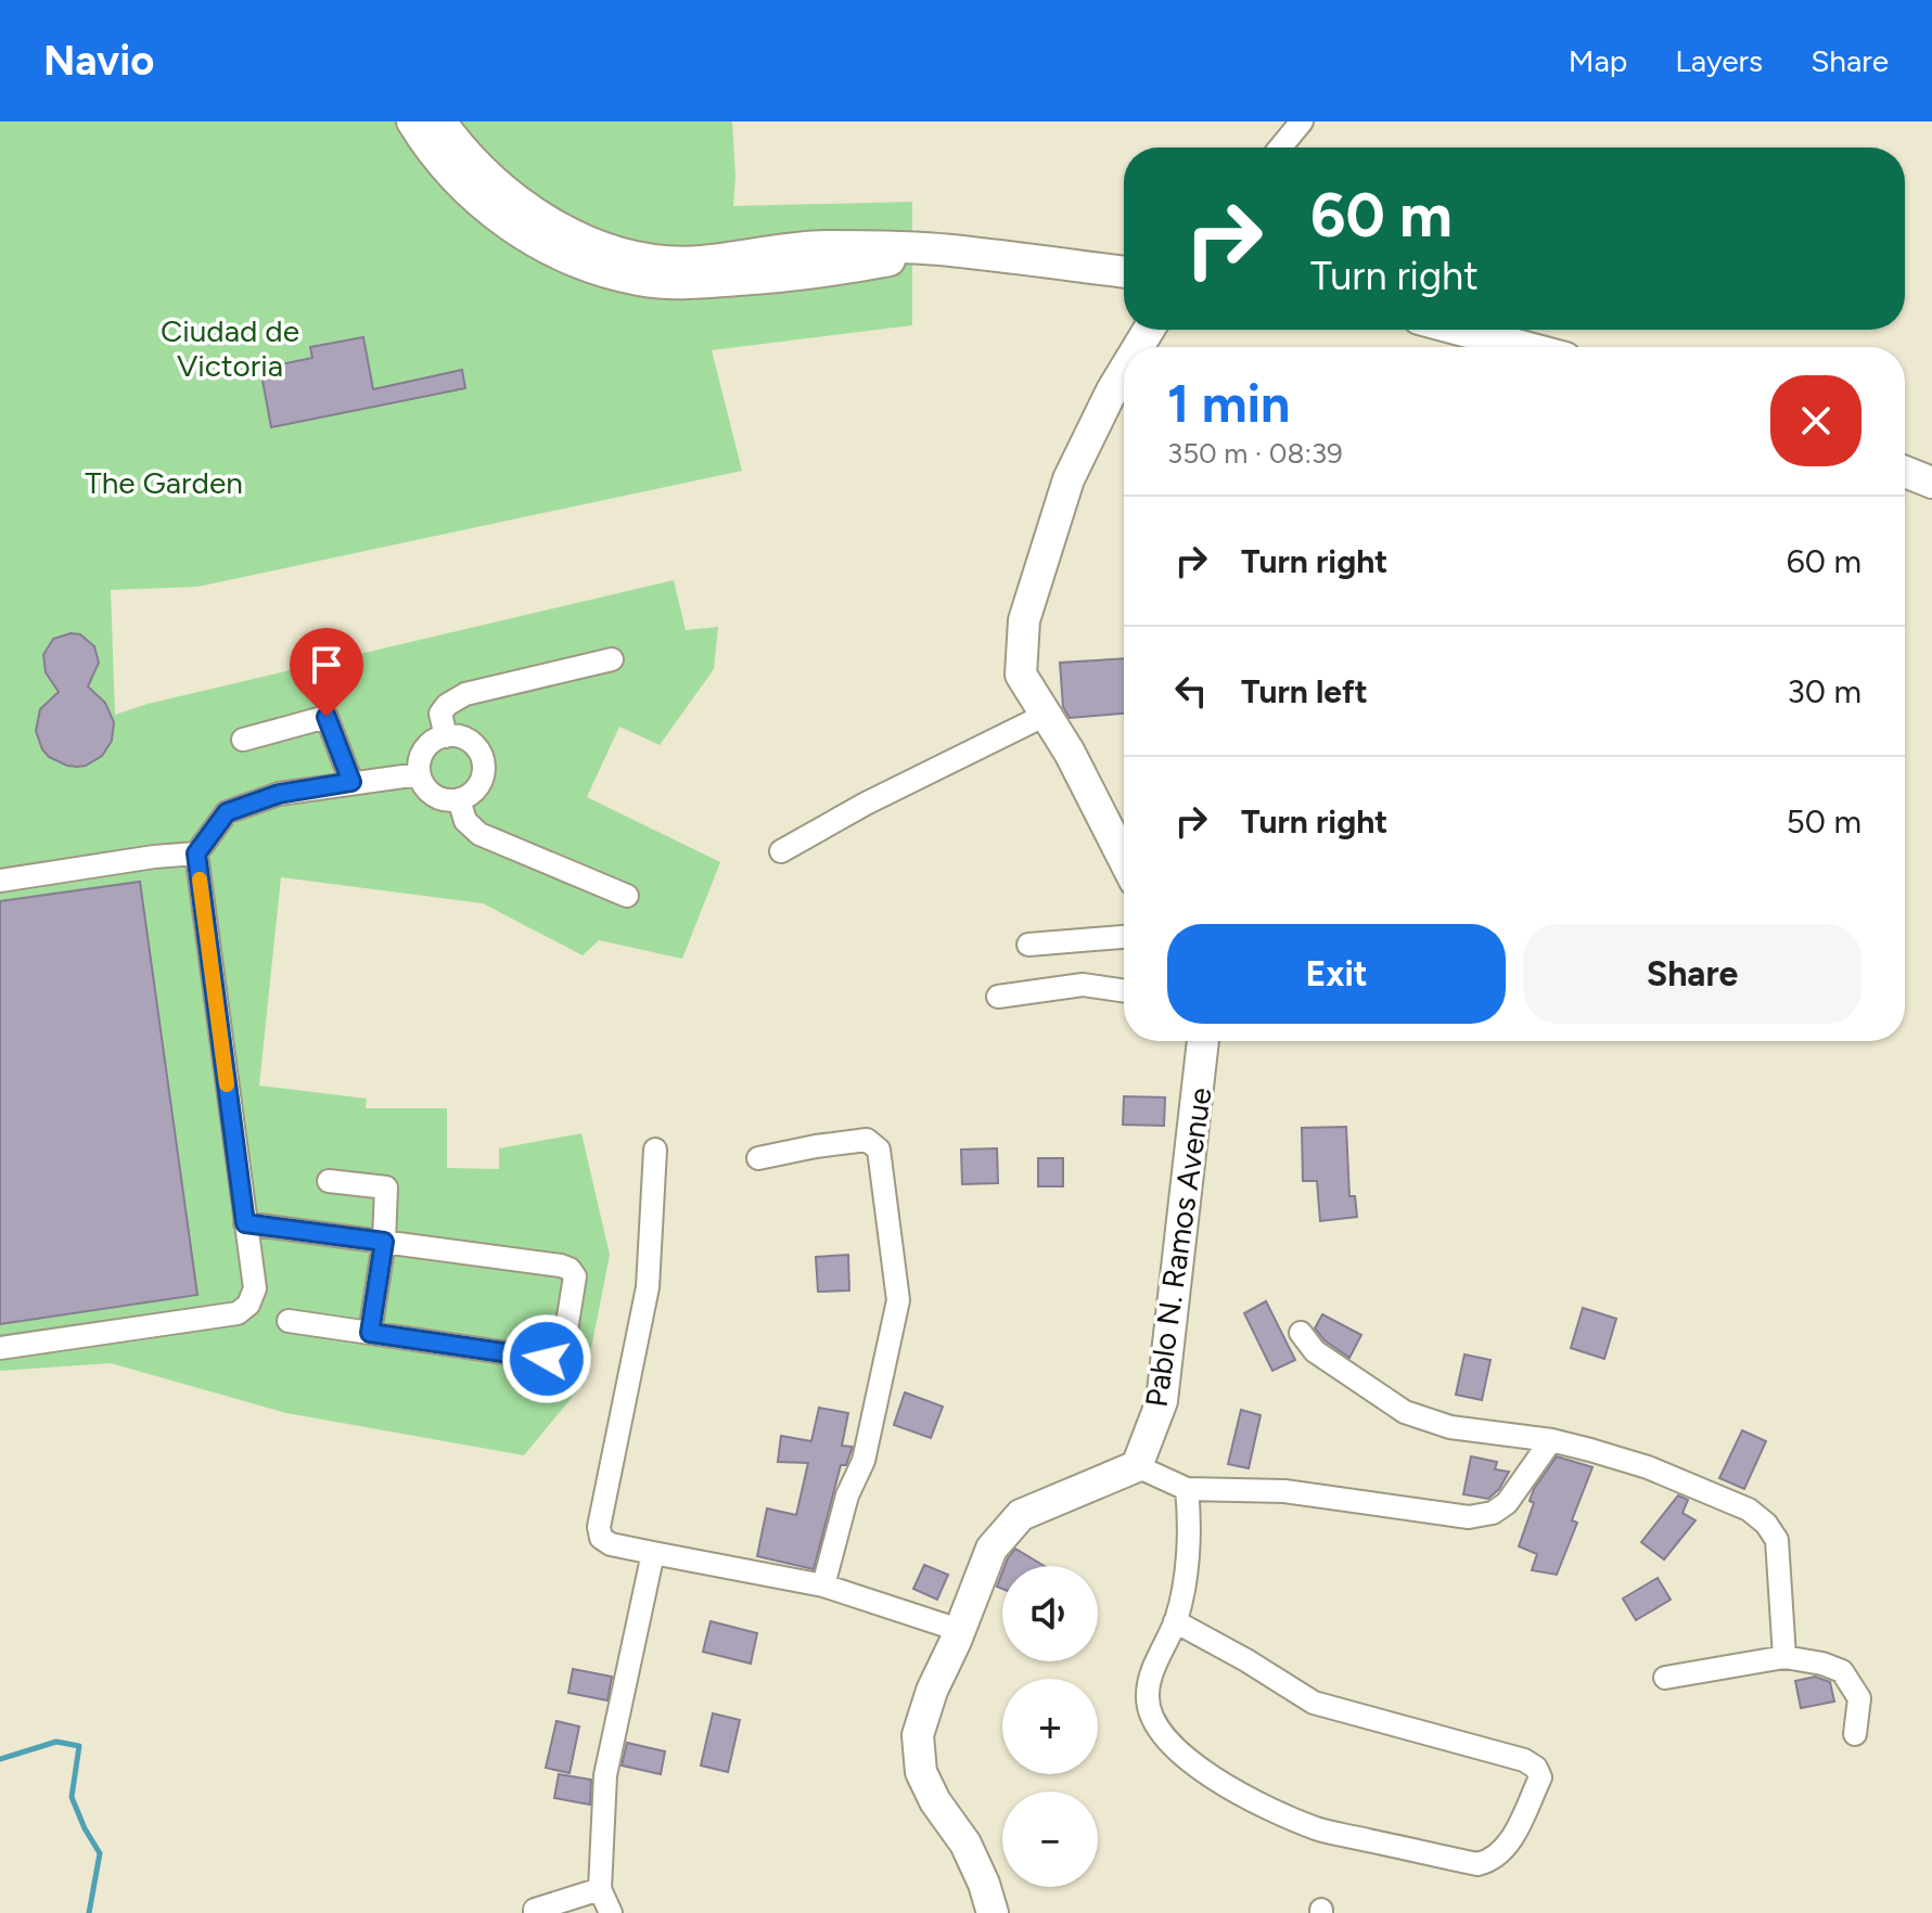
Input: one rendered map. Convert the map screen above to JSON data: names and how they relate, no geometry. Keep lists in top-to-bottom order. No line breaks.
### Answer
{"streets":{"street":["Pablo N. Ramos Avenue"]},"parks":["Ciudad de Victoria","The Garden"],"page":{"header":"Navio","nav":["Map","Layers","Share"],"turn":["60 m","Turn right"],"heading":["1 min","350 m · 08:39"],"list":[{"name":"Turn right","value":"60 m"},{"name":"Turn left","value":"30 m"},{"name":"Turn right","value":"50 m"}],"buttons":["Exit","Share"],"map_buttons":["+","−"]}}
